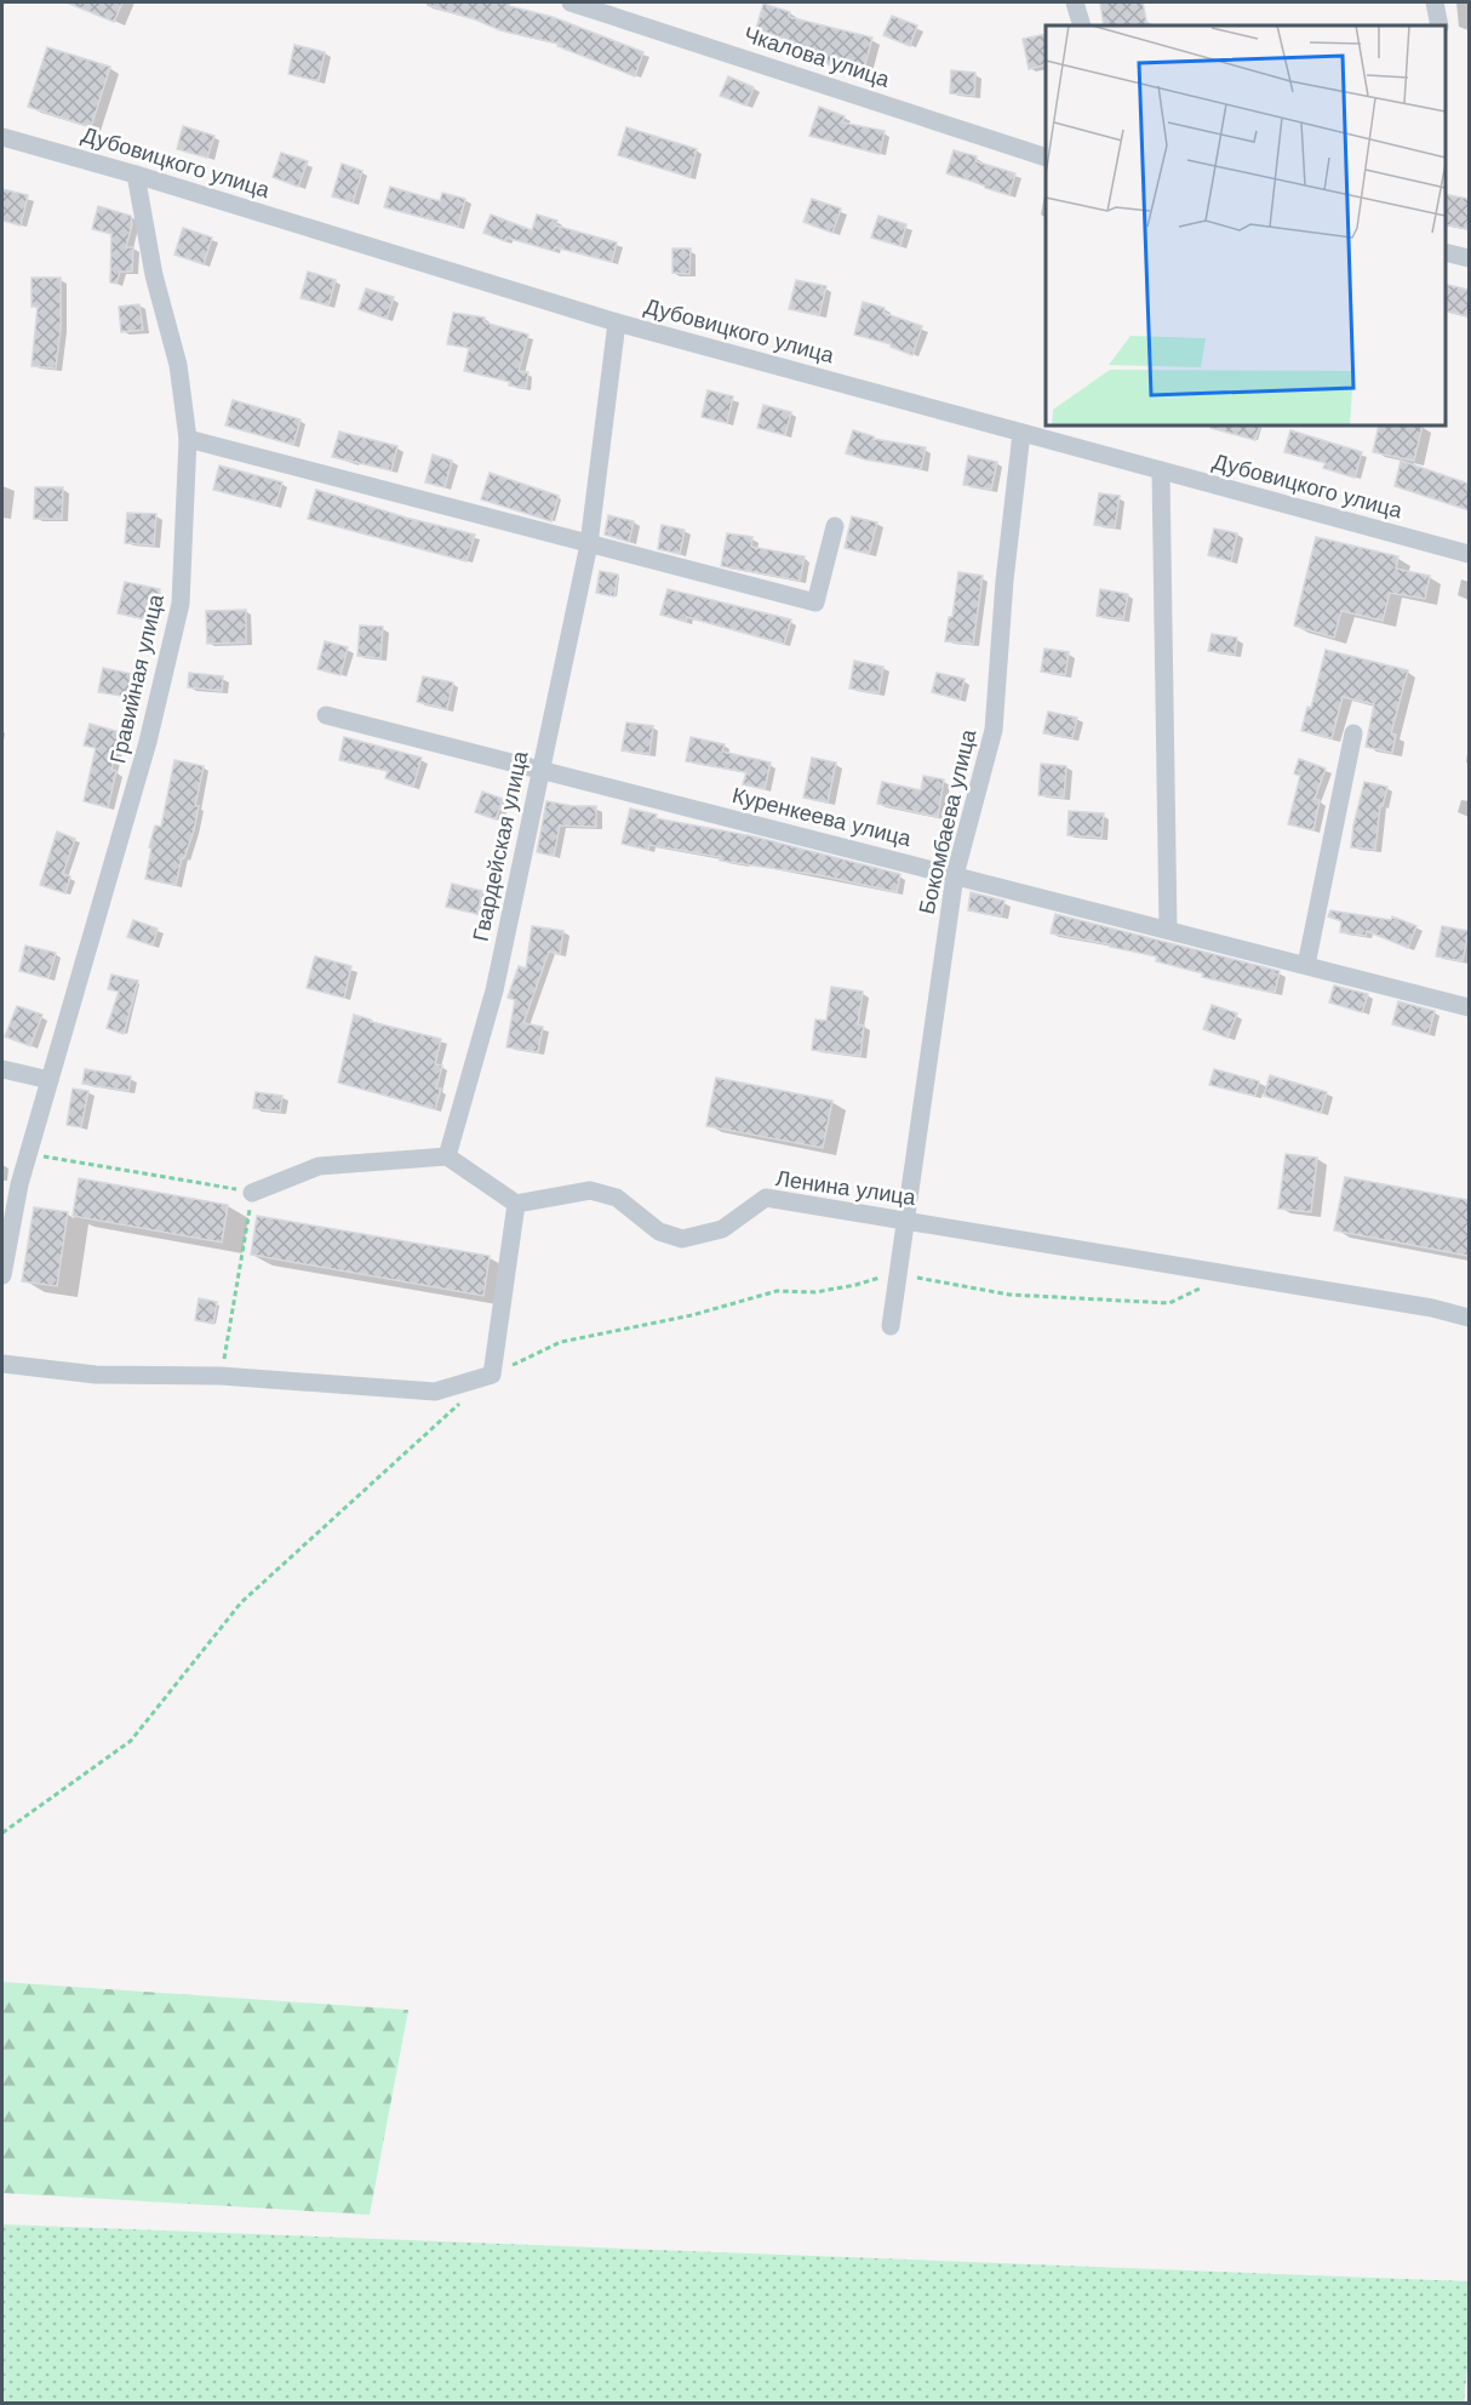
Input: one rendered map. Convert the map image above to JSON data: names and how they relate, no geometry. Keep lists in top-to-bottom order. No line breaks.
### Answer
{"streets":{"street":["Чкалова улица","Дубовицкого улица","Гравийная улица","Куренкеева улица","Бокомбаева улица","Гвардейская улица","Ленина улица"]},"crossings":[["Дубовицкого улица","Гравийная улица"],["Дубовицкого улица","Бокомбаева улица"],["Дубовицкого улица","Гвардейская улица"],["Куренкеева улица","Бокомбаева улица"],["Куренкеева улица","Гвардейская улица"],["Бокомбаева улица","Ленина улица"]]}
